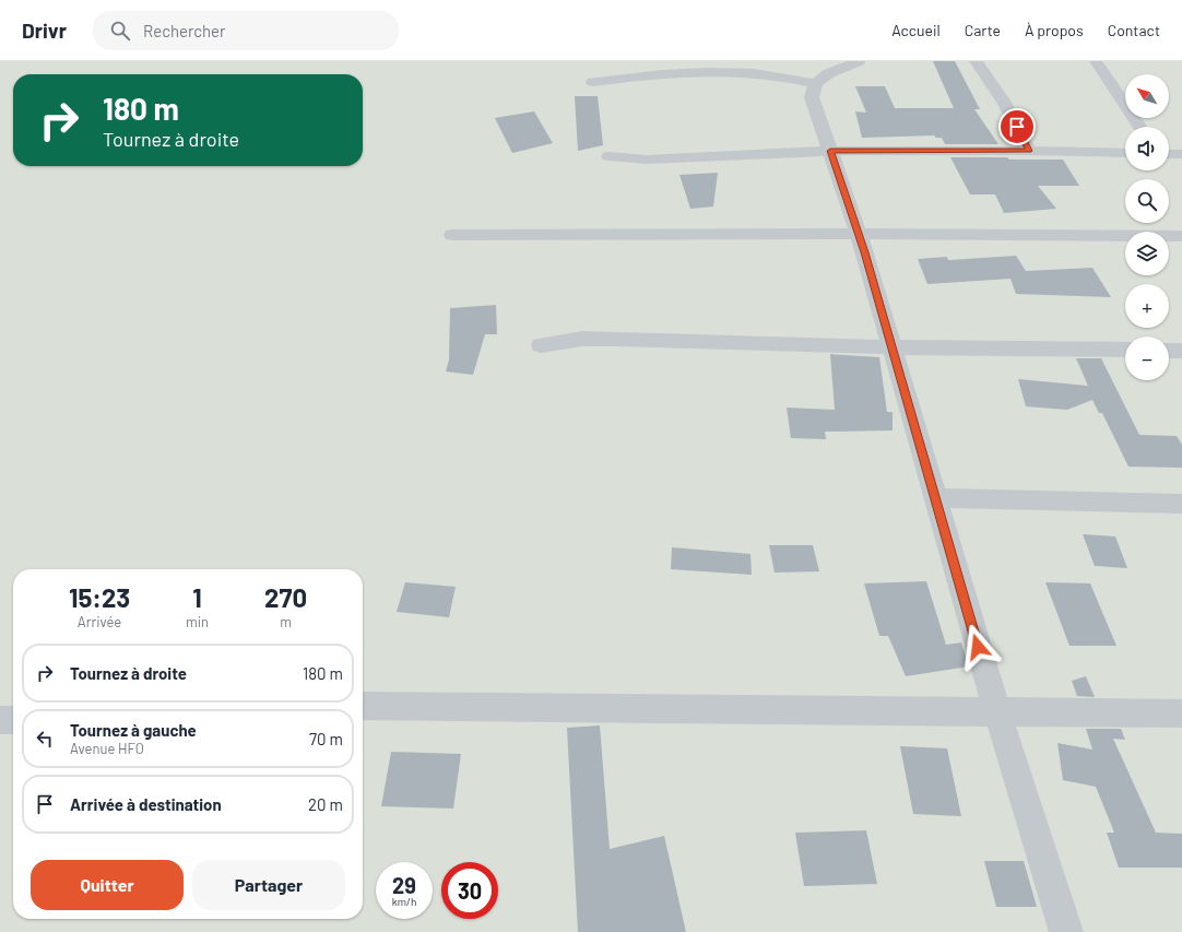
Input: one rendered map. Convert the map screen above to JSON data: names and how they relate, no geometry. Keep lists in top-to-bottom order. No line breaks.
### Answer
{"north":"top left","page":{"header":"Drivr","search":"Rechercher","nav":["Accueil","Carte","À propos","Contact"],"map_buttons":["+","−"],"turn":["180 m","Tournez à droite"],"eta":["15:23","Arrivée","1","min","270","m"],"list":[{"name":"Tournez à droite","value":"180 m"},{"name":"Tournez à gauche","note":"Avenue HFO","value":"70 m"},{"name":"Arrivée à destination","value":"20 m"}],"buttons":["Quitter","Partager"],"speed":"29 km/h","limit":"30"}}
